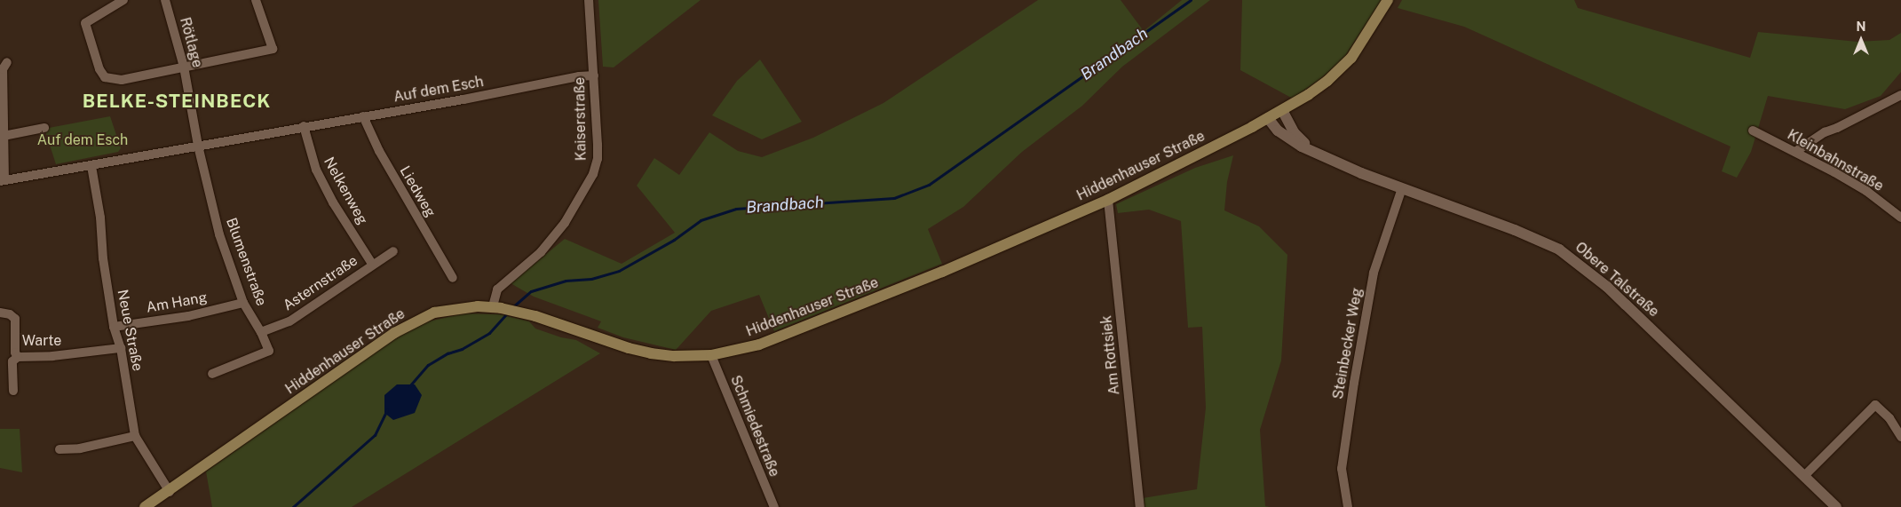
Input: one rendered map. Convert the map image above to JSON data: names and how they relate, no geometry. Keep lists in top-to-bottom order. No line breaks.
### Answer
{"streets":{"main road":["Hiddenhauser Straße"],"street":["Rötlage","Auf dem Esch","Kaiserstraße","Kleinbahnstraße","Nelkenweg","Liedweg","Blumenstraße","Obere Talstraße","Asternstraße","Am Hang","Neue Straße","Warte","Steinbecker Weg","Am Rottsiek","Schmiedestraße"]},"crossings":[["Rötlage","Auf dem Esch"],["Rötlage","Blumenstraße"],["Auf dem Esch","Kaiserstraße"],["Auf dem Esch","Nelkenweg"],["Auf dem Esch","Liedweg"],["Auf dem Esch","Blumenstraße"],["Auf dem Esch","Neue Straße"],["Kaiserstraße","Hiddenhauser Straße"],["Hiddenhauser Straße","Obere Talstraße"],["Hiddenhauser Straße","Neue Straße"],["Hiddenhauser Straße","Am Rottsiek"],["Hiddenhauser Straße","Schmiedestraße"],["Nelkenweg","Asternstraße"],["Blumenstraße","Asternstraße"],["Blumenstraße","Am Hang"],["Obere Talstraße","Steinbecker Weg"],["Am Hang","Neue Straße"],["Neue Straße","Warte"]],"districts":["BELKE-STEINBECK"],"water":["Brandbach"],"parks":["Auf dem Esch"],"north":"top"}
